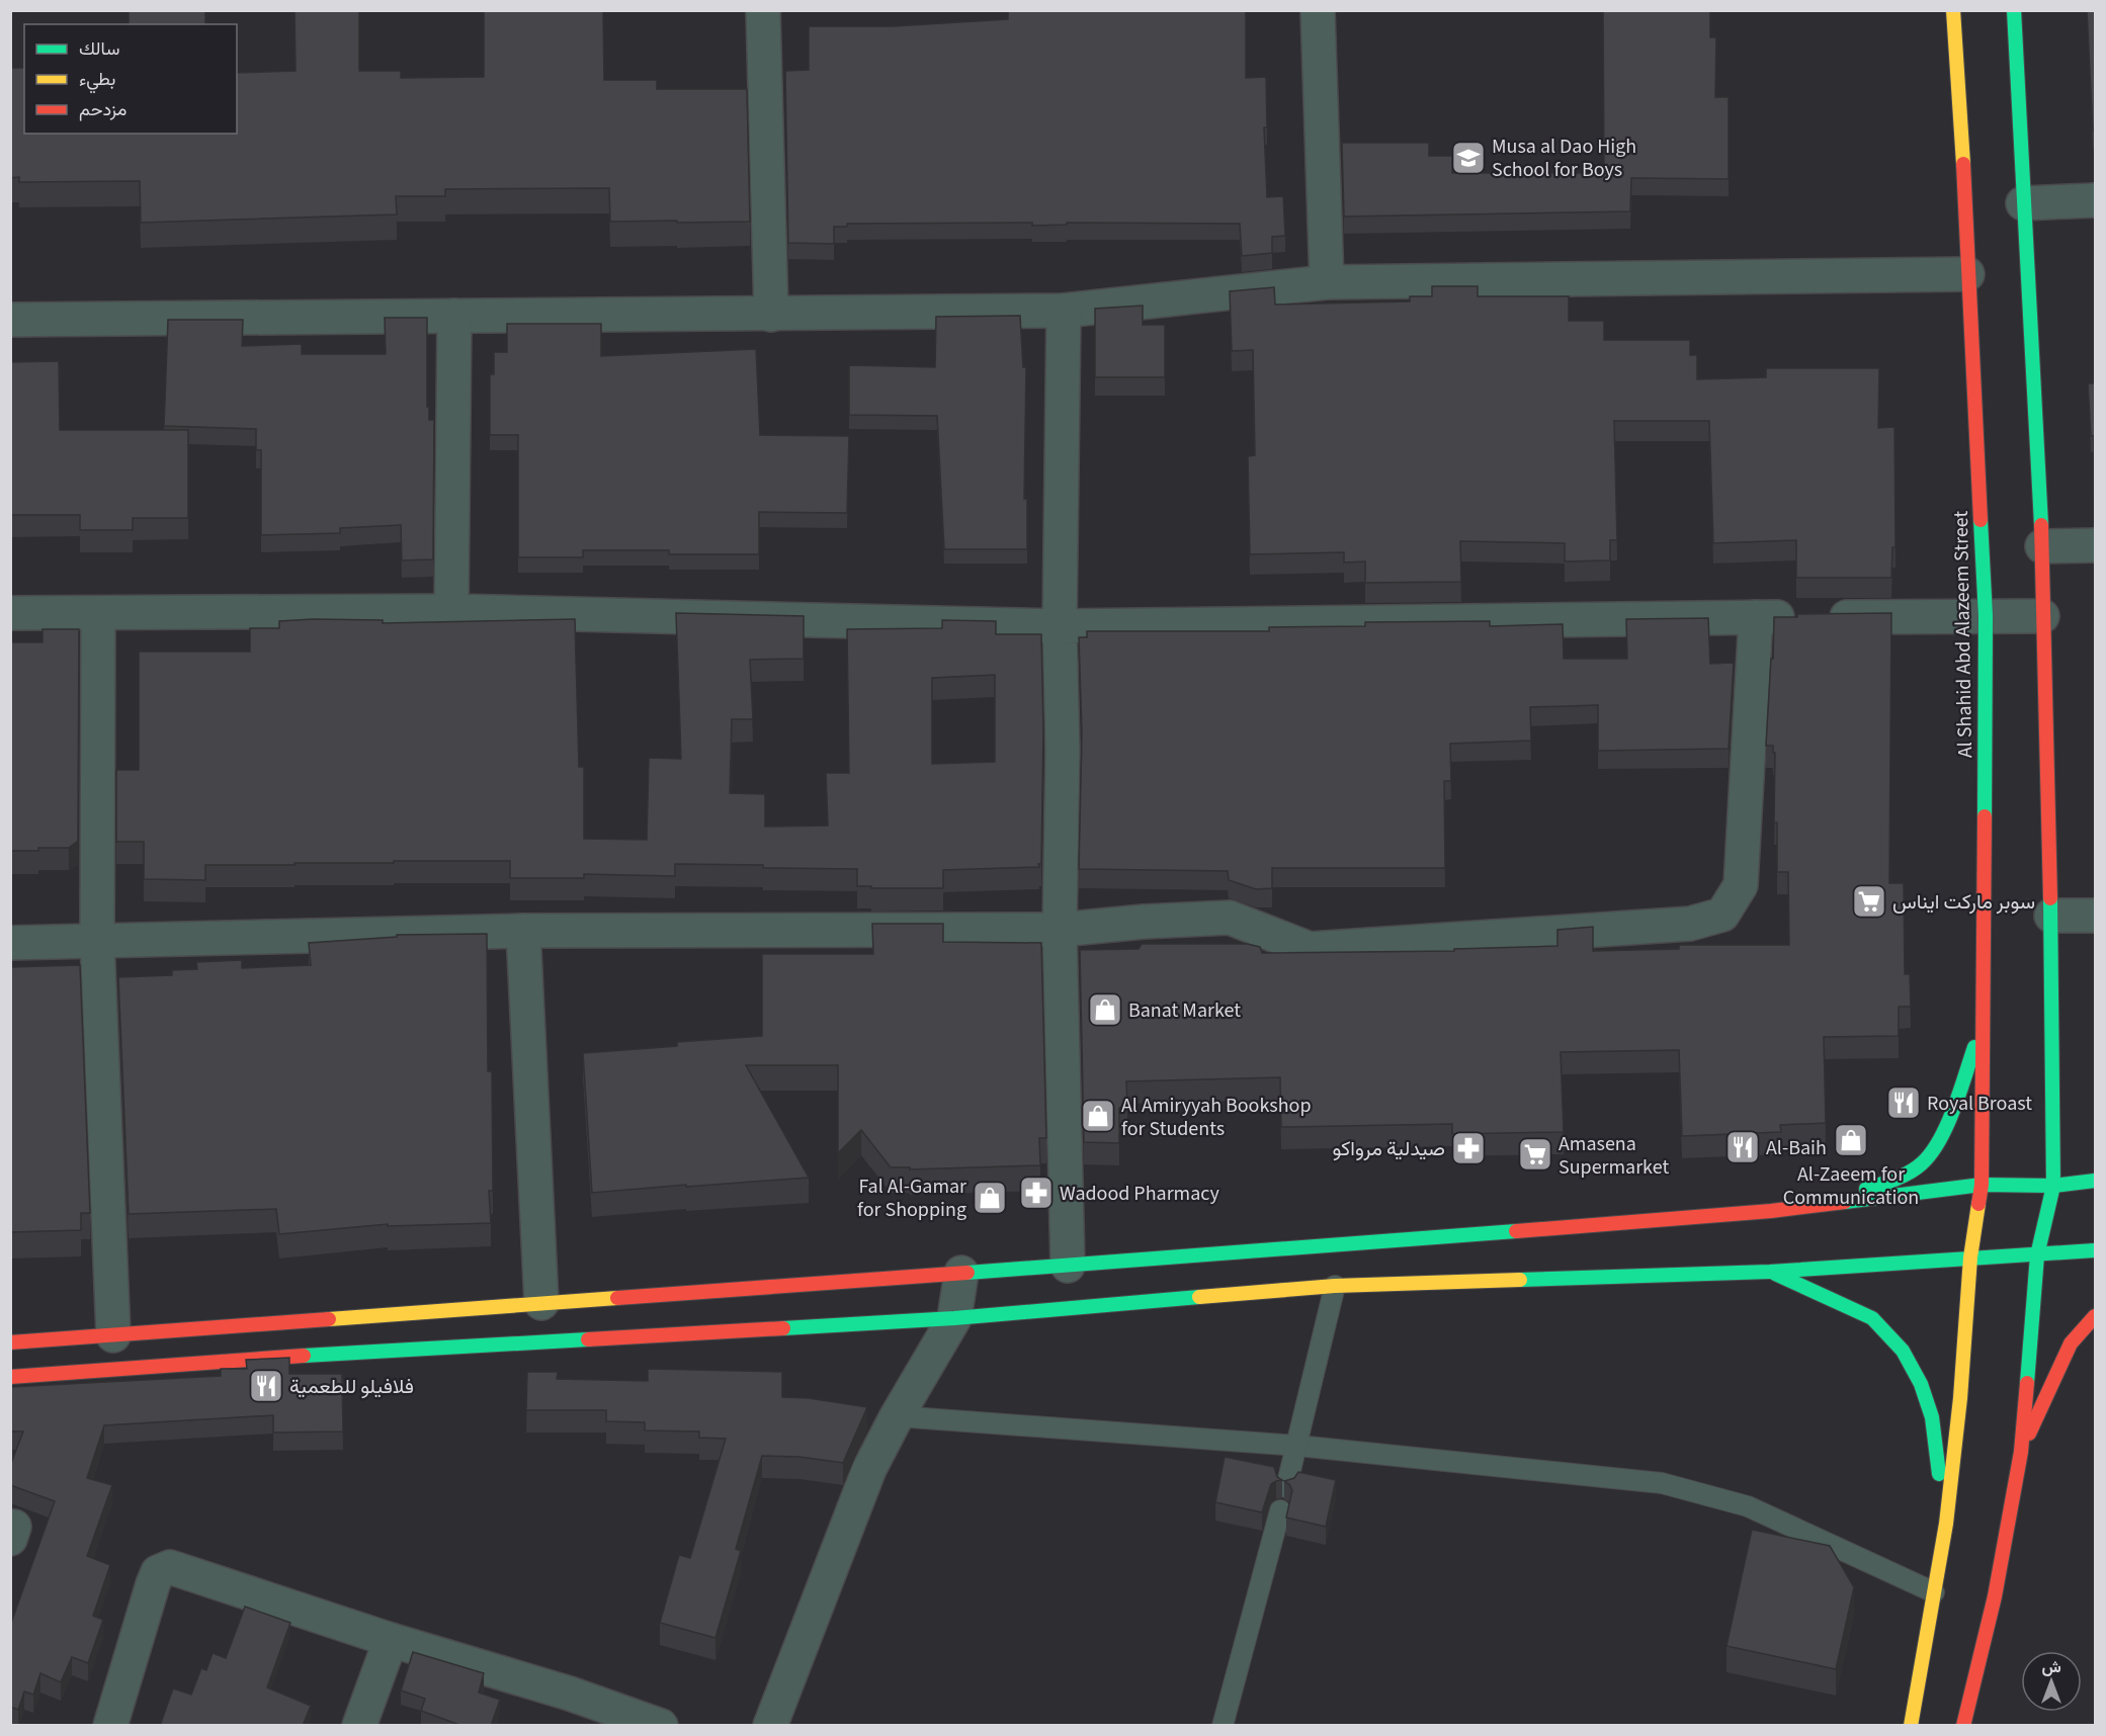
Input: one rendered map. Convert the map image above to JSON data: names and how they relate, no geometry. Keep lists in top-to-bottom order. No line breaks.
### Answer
{"streets":{"main road":["Al Shahid Abd Alazeem Street"]},"places":{"school or university":["Musa al Dao High School for Boys"],"supermarket":["سوبر ماركت ايناس","Amasena Supermarket"],"shop":["Banat Market","Al Amiryyah Bookshop for Students","Al-Zaeem for Communication","Fal Al-Gamar for Shopping"],"restaurant":["Royal Broast","Al-Baih","فلافيلو للطعمية"],"pharmacy":["صيدلية مرواكو","Wadood Pharmacy"]},"legend":["سالك","بطيء","مزدحم"],"north":"top"}
